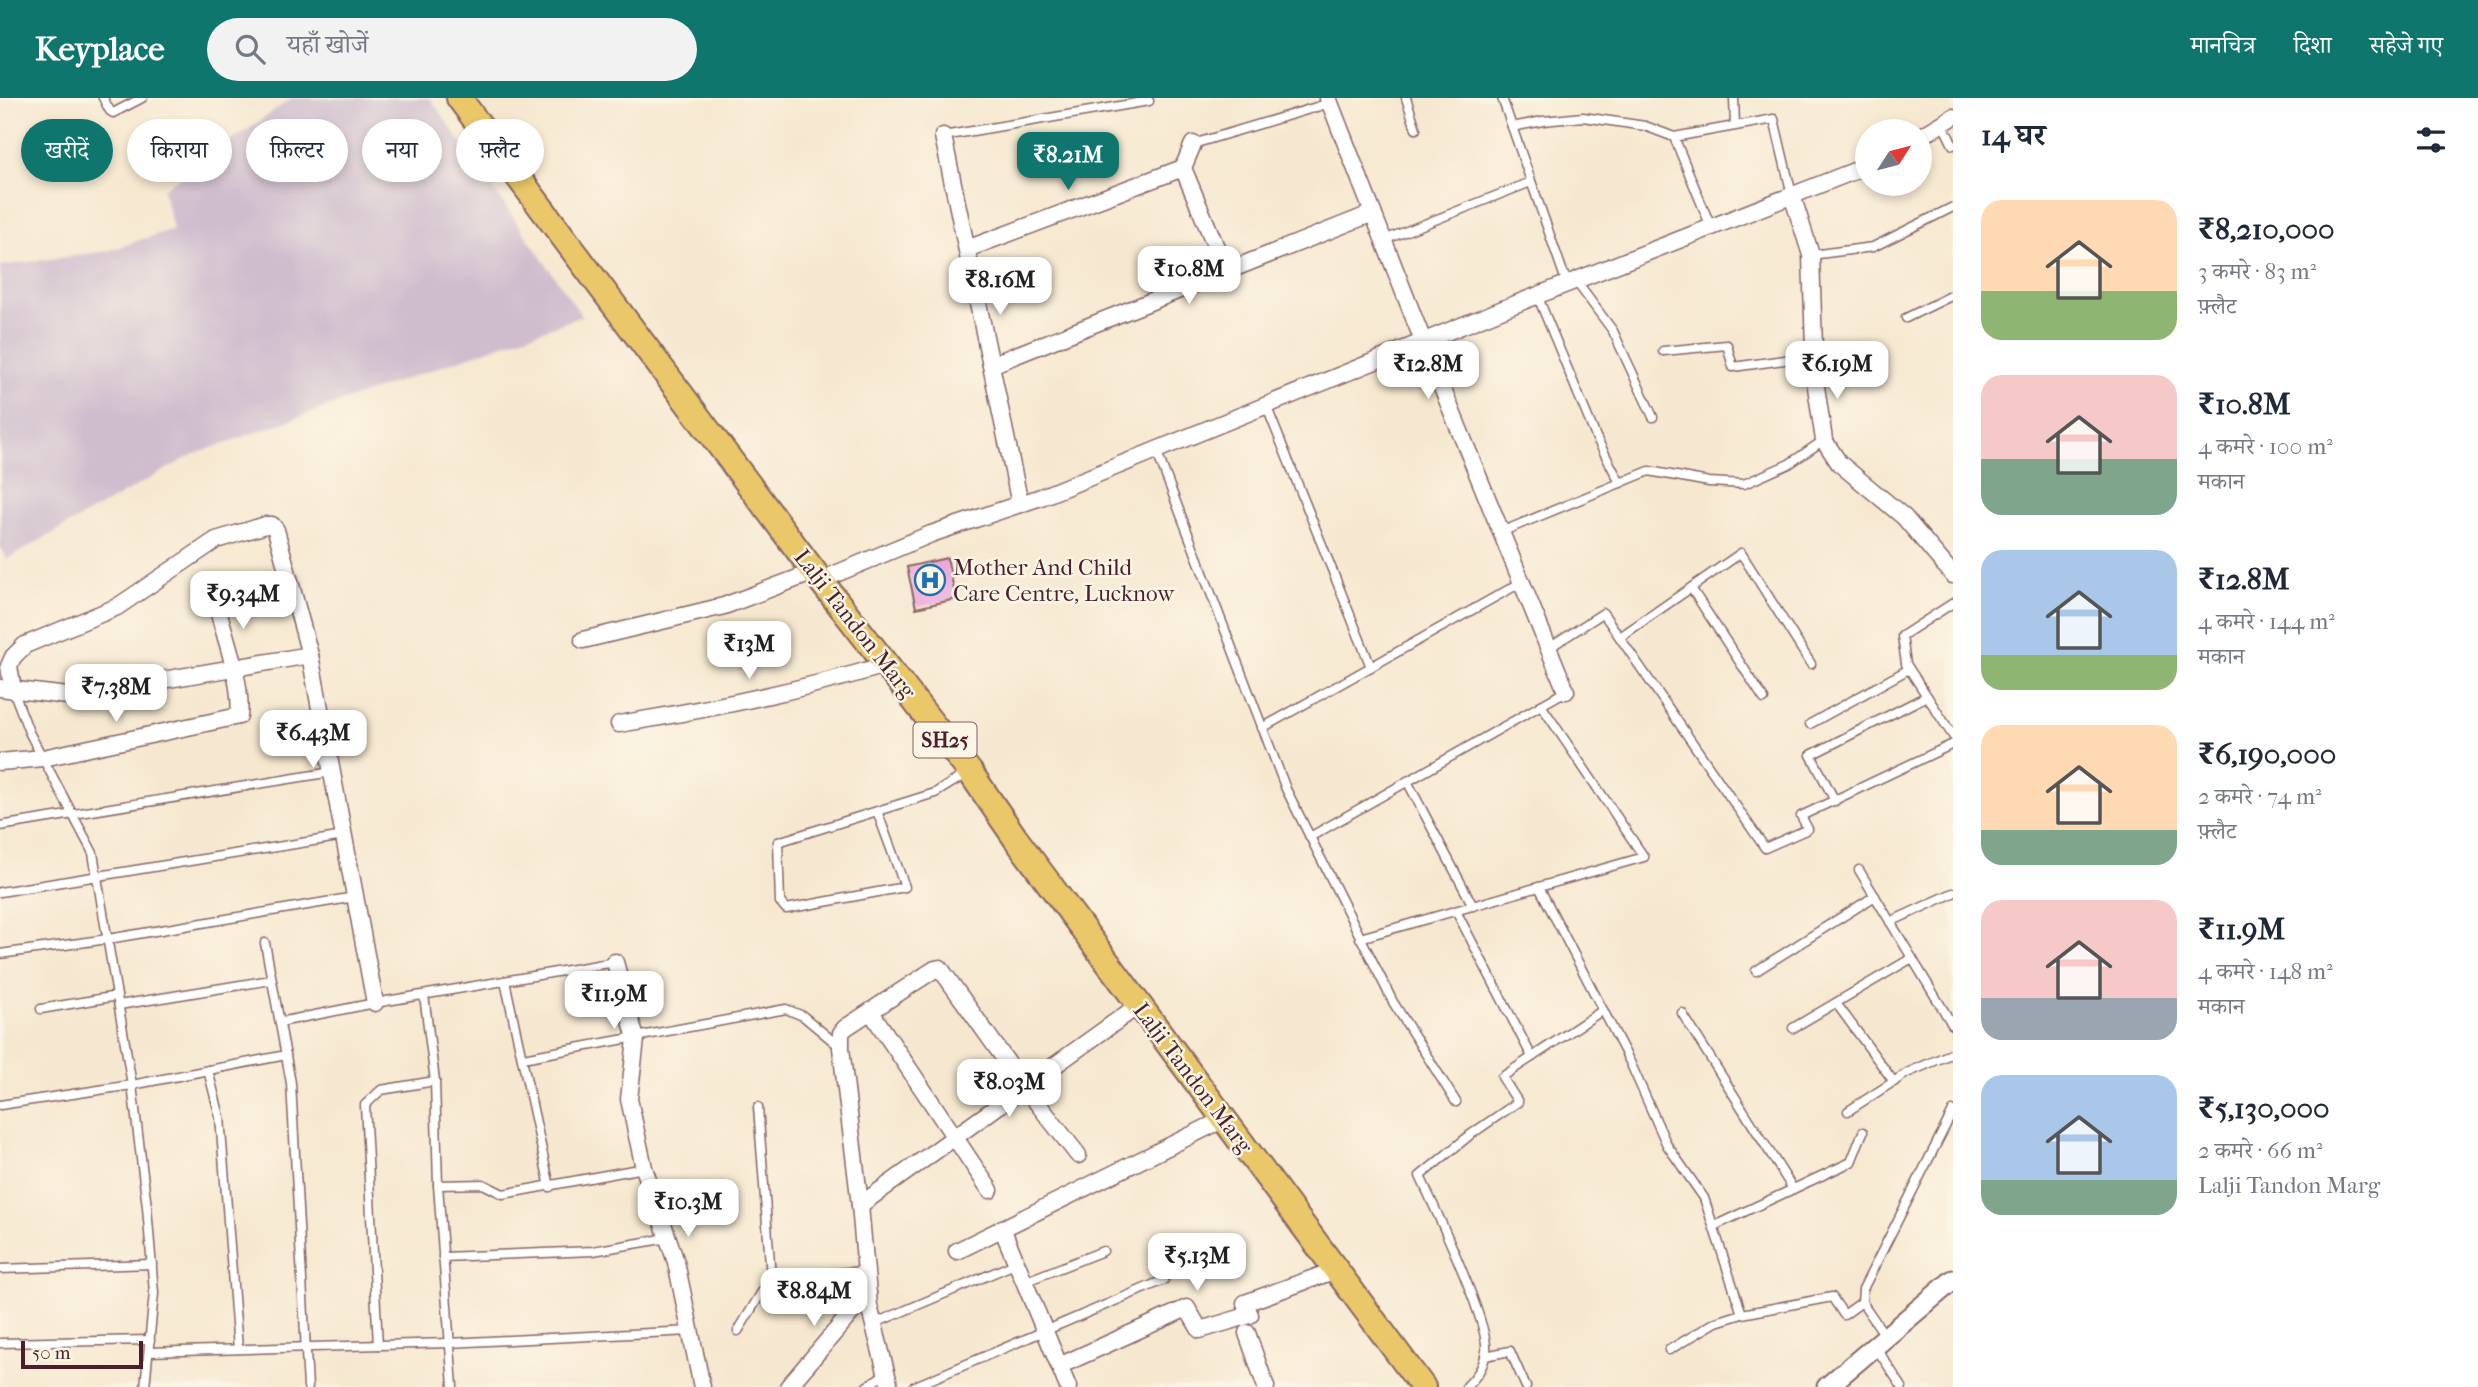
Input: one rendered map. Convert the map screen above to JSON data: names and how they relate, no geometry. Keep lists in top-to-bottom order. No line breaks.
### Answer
{"streets":{"main road":["Lalji Tandon Marg","SH25"]},"places":{"hospital":["Mother And Child Care Centre, Lucknow"]},"scale_bar":"50 m","north":"top right","page":{"header":"Keyplace","search":"यहाँ खोजें","nav":["मानचित्र","दिशा","सहेजे गए"],"heading":"14 घर","chip":["खरीदें","किराया","फ़िल्टर","नया","फ़्लैट"],"price":["₹8.21M","₹10.8M","₹8.16M","₹12.8M","₹6.19M","₹9.34M","₹13M","₹7.38M","₹6.43M","₹11.9M","₹8.03M","₹10.3M","₹5.13M","₹8.84M"],"list":[{"name":"₹8,210,000","note":"3 कमरे · 83 m² · फ़्लैट"},{"name":"₹10.8M","note":"4 कमरे · 100 m² · मकान"},{"name":"₹12.8M","note":"4 कमरे · 144 m² · मकान"},{"name":"₹6,190,000","note":"2 कमरे · 74 m² · फ़्लैट"},{"name":"₹11.9M","note":"4 कमरे · 148 m² · मकान"},{"name":"₹5,130,000","note":"2 कमरे · 66 m² · Lalji Tandon Marg"}],"scale":"50 m"}}
